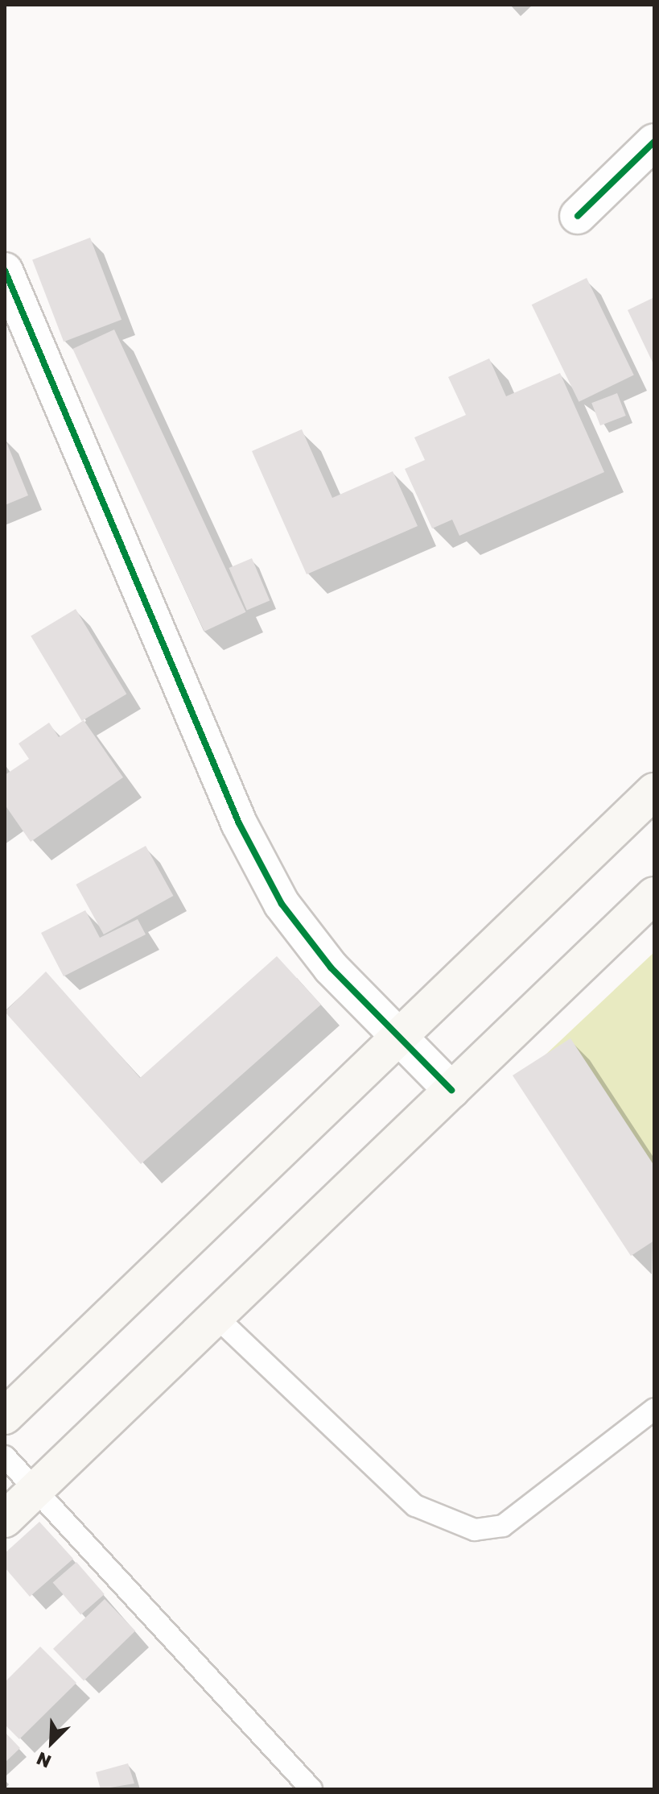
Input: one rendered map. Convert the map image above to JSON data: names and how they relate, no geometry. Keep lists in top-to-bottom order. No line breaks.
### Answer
{"north":"bottom left"}
